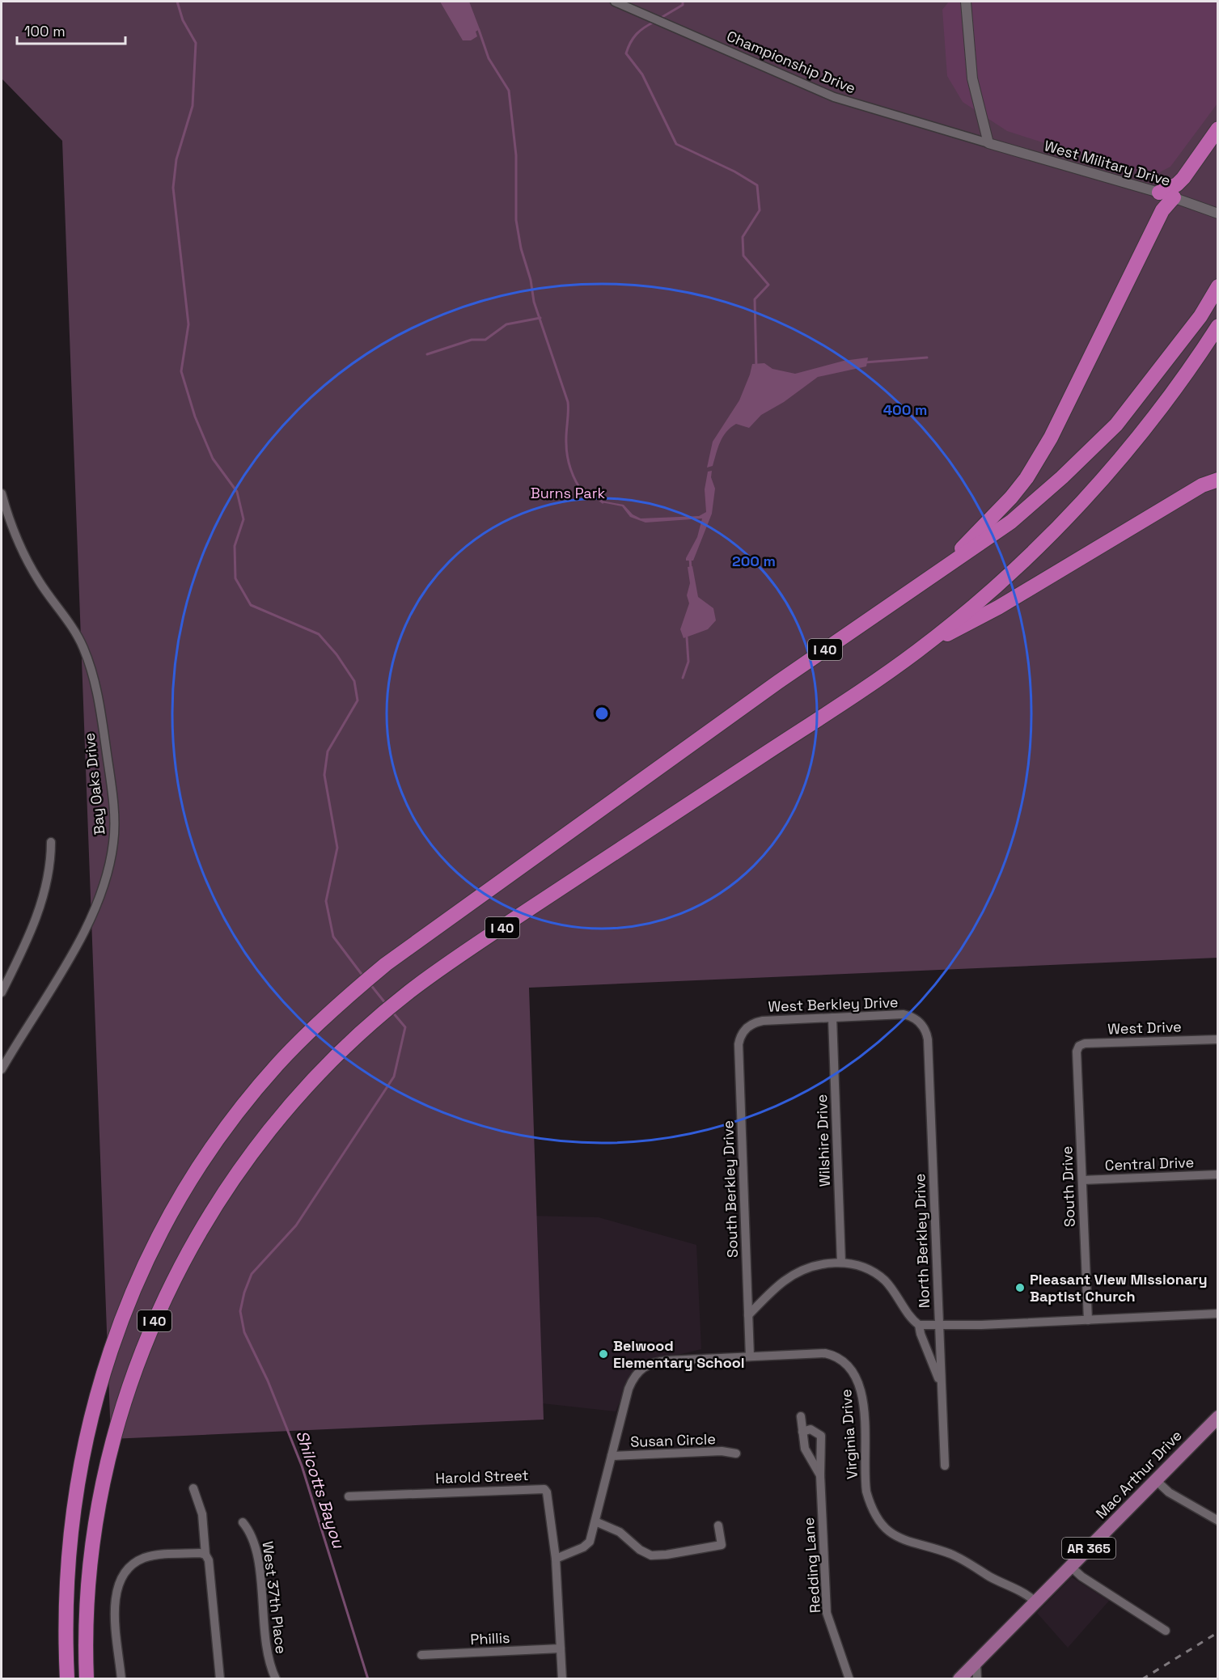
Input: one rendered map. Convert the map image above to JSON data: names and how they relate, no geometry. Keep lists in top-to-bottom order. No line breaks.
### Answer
{"streets":{"highway":["I 40"],"main road":["Mac Arthur Drive","AR 365"],"street":["Championship Drive","West Military Drive","Bay Oaks Drive","West Berkley Drive","West Drive","Wilshire Drive","Central Drive","South Drive","South Berkley Drive","North Berkley Drive","Virginia Drive","Susan Circle","Harold Street","Redding Lane","West 37th Place","Phillis"]},"crossings":[["Championship Drive","West Military Drive"],["West Berkley Drive","Wilshire Drive"],["West Berkley Drive","South Berkley Drive"],["West Berkley Drive","North Berkley Drive"],["West Drive","South Drive"],["Central Drive","South Drive"],["South Berkley Drive","Virginia Drive"],["Virginia Drive","Susan Circle"],["Virginia Drive","Mac Arthur Drive"],["Virginia Drive","Harold Street"]],"water":["Shilcotts Bayou"],"parks":["Burns Park"],"places":["Pleasant View Missionary Baptist Church","Belwood Elementary School"],"scale_bar":"100 m","rings":["400 m","200 m"]}
